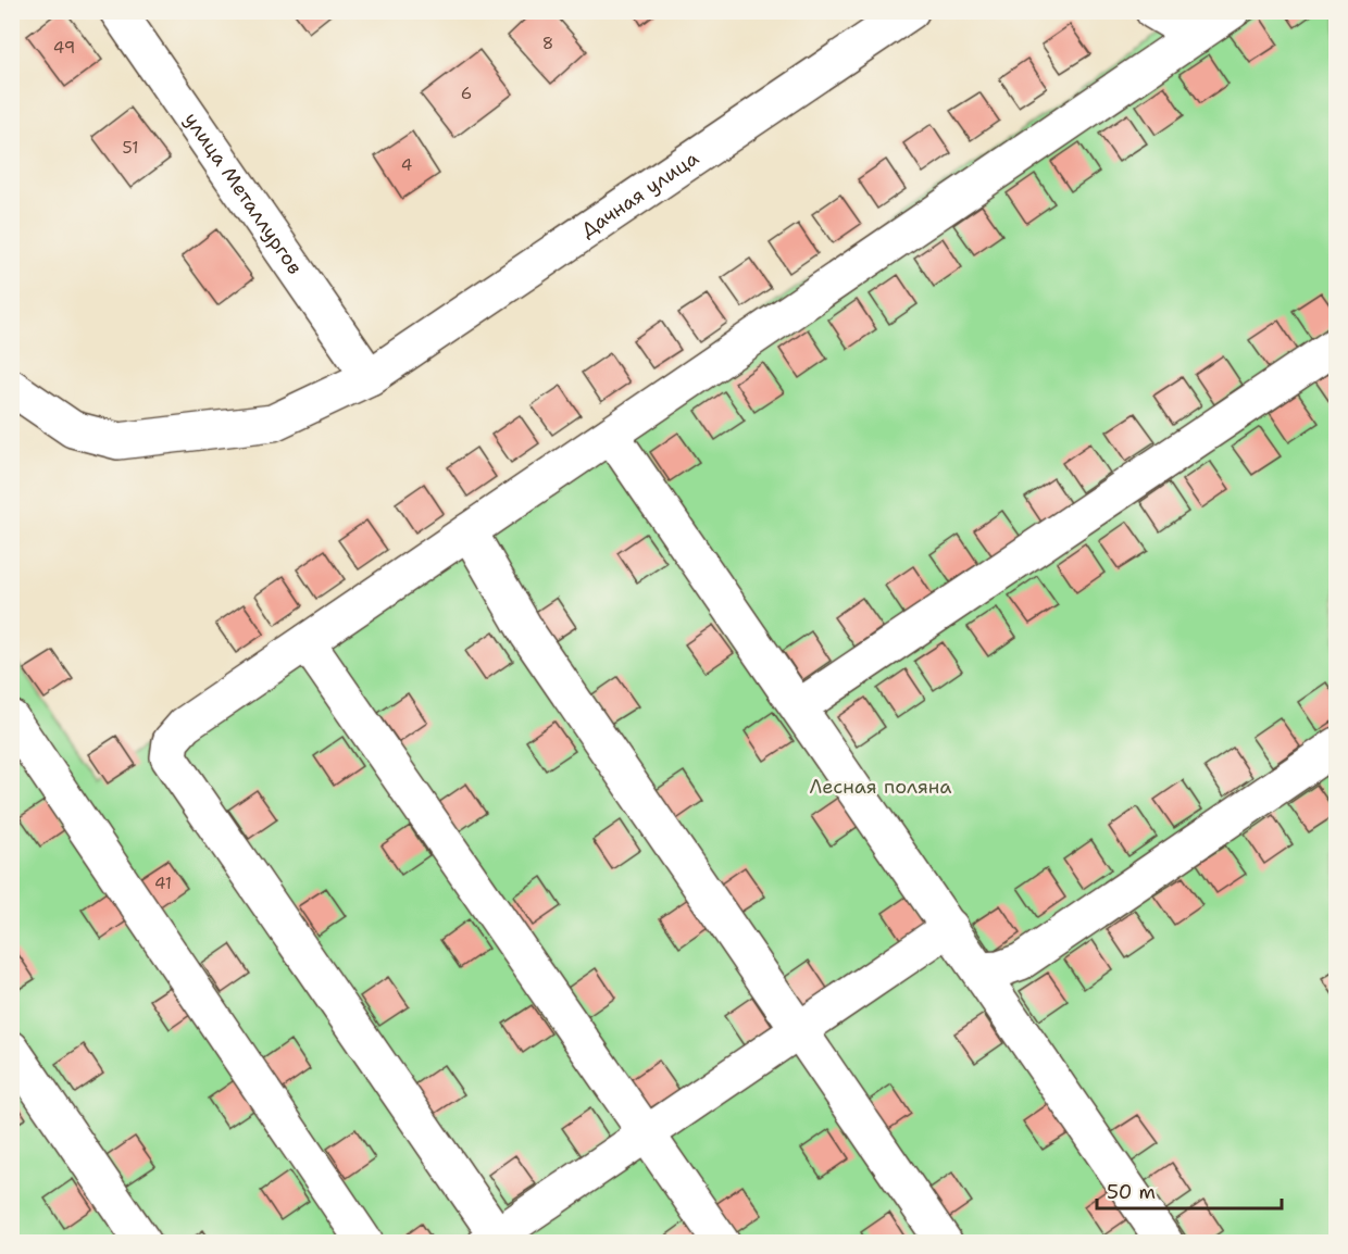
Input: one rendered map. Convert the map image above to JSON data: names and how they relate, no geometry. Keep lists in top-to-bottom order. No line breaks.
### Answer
{"streets":{"street":["Дачная улица","улица Металлургов"]},"crossings":[["Дачная улица","улица Металлургов"]],"parks":["Лесная поляна"],"house_numbers":["8","49","6","51","4","41"],"scale_bar":"50 m"}
